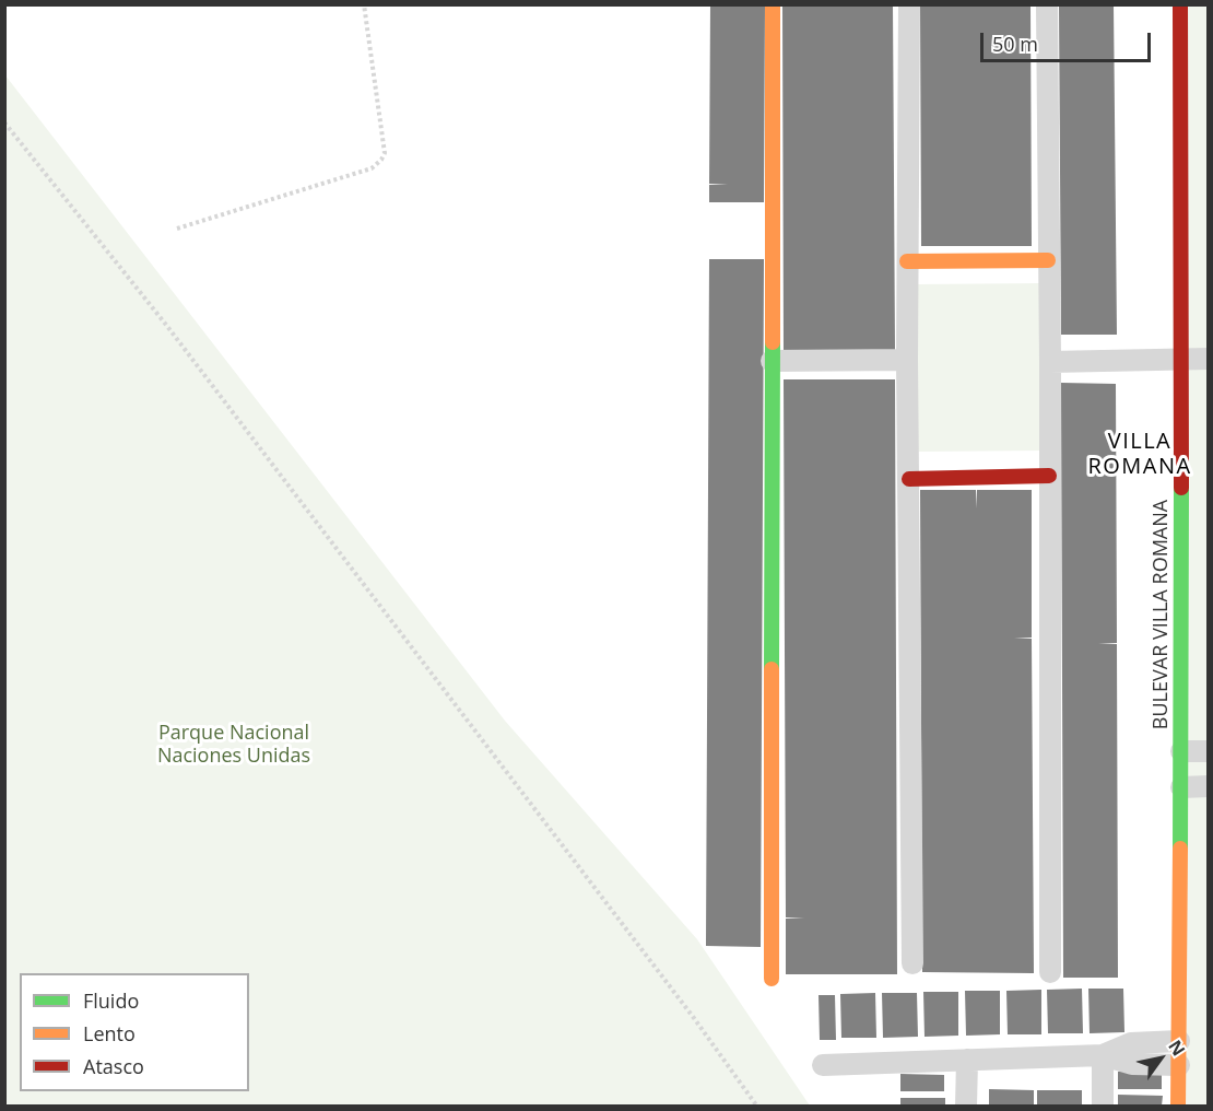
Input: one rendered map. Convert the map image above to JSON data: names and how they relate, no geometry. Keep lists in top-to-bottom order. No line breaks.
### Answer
{"streets":{"street":["BULEVAR VILLA ROMANA"]},"districts":["VILLA ROMANA"],"parks":["Parque Nacional Naciones Unidas"],"legend":["Fluido","Lento","Atasco"],"scale_bar":"50 m","north":"top right"}
